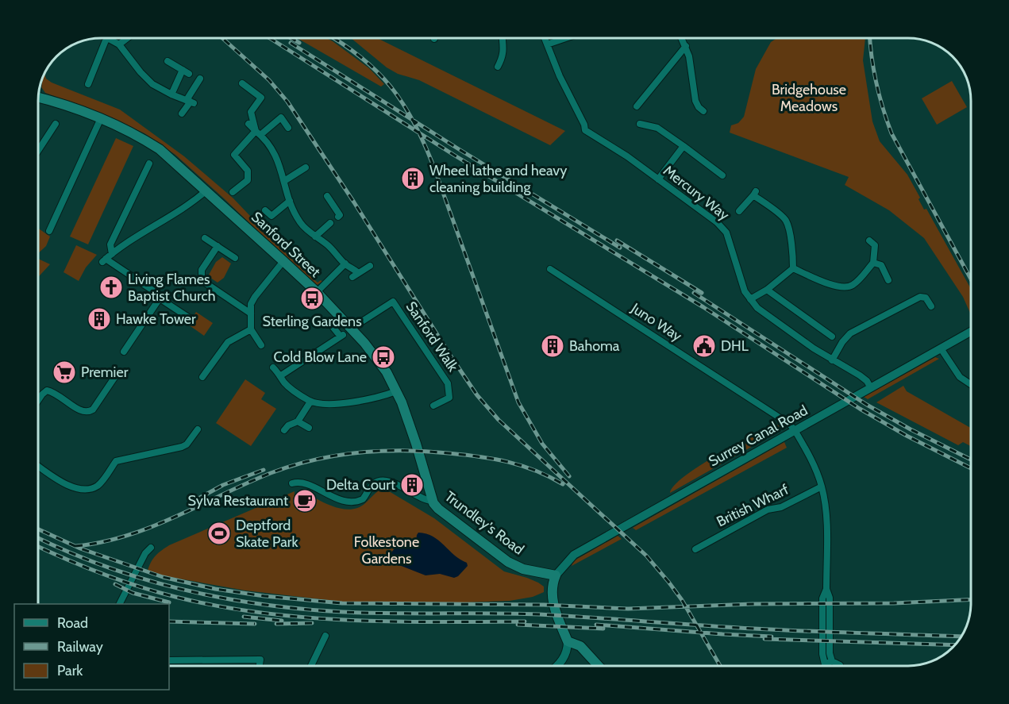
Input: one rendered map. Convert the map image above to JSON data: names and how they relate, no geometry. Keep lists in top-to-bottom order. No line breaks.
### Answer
{"streets":{"main road":["Sanford Street","Trundley's Road"],"street":["Mercury Way","Juno Way","Sanford Walk","Surrey Canal Road","British Wharf"]},"crossings":[["Mercury Way","Surrey Canal Road"],["Sanford Street","Sanford Walk"],["Sanford Street","Trundley's Road"],["Juno Way","Surrey Canal Road"],["Surrey Canal Road","Trundley's Road"]],"parks":["Bridgehouse Meadows","Folkestone Gardens"],"places":{"building":["Wheel lathe and heavy cleaning building","Hawke Tower","Bahoma","Delta Court"],"church":["Living Flames Baptist Church"],"bus stop":["Sterling Gardens","Cold Blow Lane"],"public building":["DHL"],"supermarket":["Premier"],"cafe":["Sylva Restaurant"],"sports":["Deptford Skate Park"]},"legend":["Road","Railway","Park"]}
